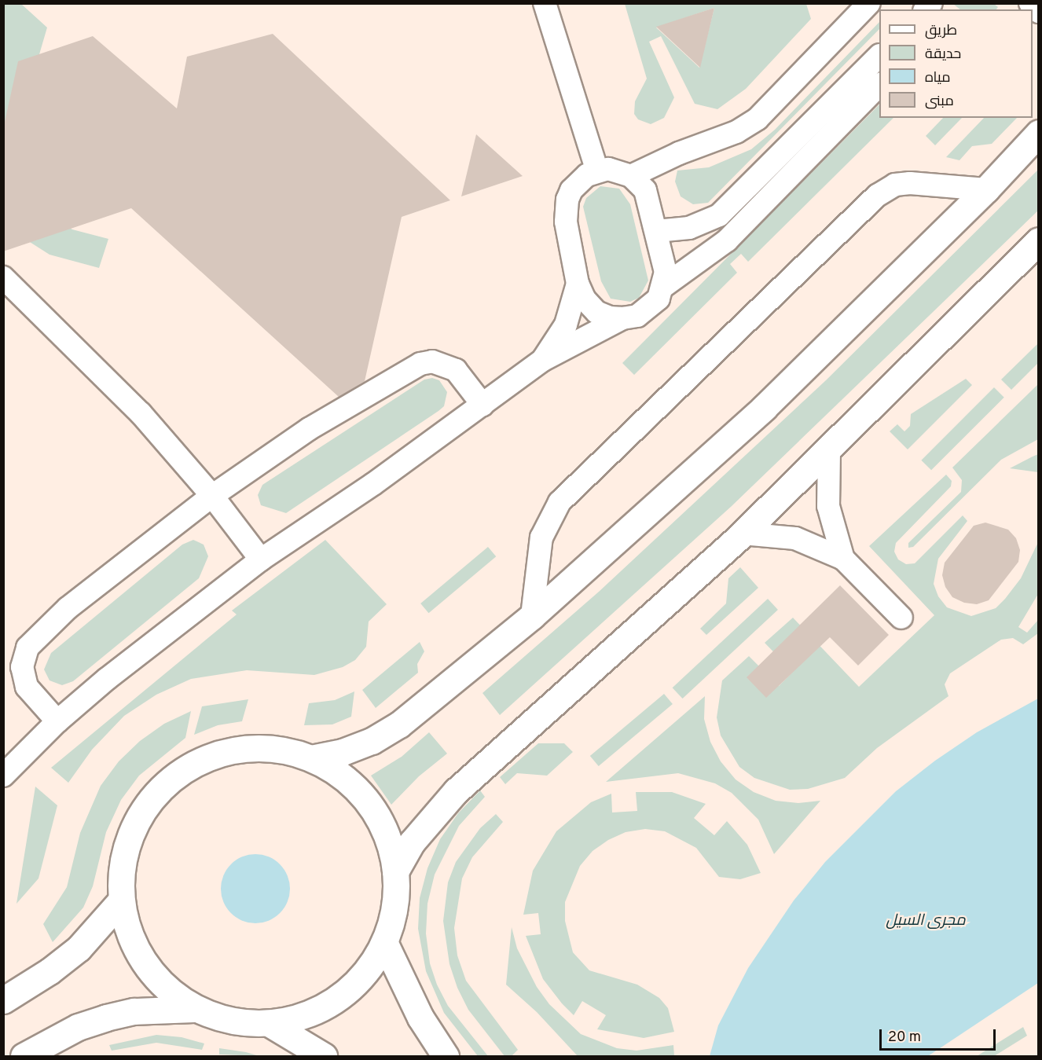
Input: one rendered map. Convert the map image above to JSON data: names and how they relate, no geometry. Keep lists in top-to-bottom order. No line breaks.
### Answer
{"water":["مجرى السيل"],"legend":["طريق","حديقة","مياه","مبنى"],"scale_bar":"20 m"}
